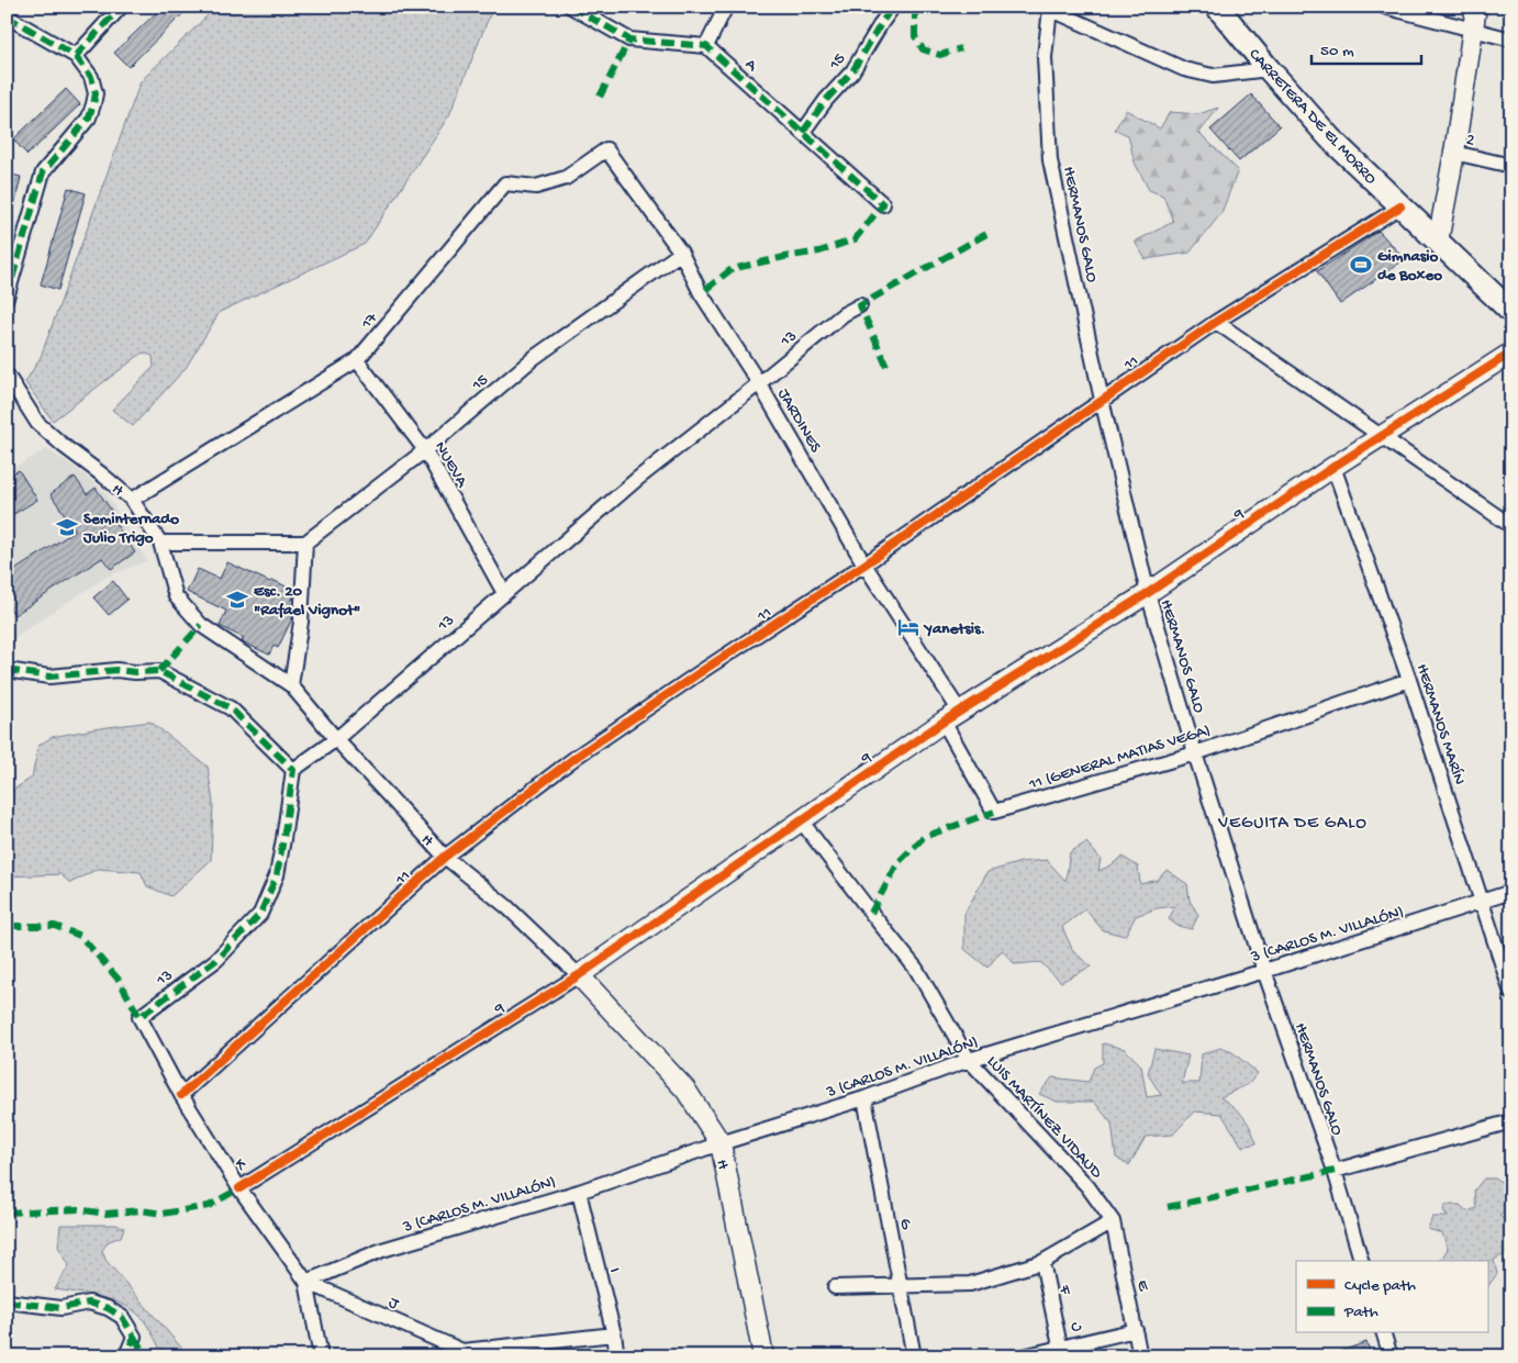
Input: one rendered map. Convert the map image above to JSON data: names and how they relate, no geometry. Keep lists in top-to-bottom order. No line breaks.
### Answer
{"streets":{"main road":["CARRETERA DE EL MORRO"],"street":["15","A","2","HERMANOS GALO","17","13","11","JARDINES","NUEVA","H","9","HERMANOS MARÍN","11 (GENERAL MATIAS VEGA)","3 (CARLOS M. VILLALÓN)","LUIS MARTÍNEZ VIDAUD","K","G","I","E","F","J","C"]},"crossings":[["15","A"],["15","JARDINES"],["15","NUEVA"],["CARRETERA DE EL MORRO","11"],["HERMANOS GALO","11"],["HERMANOS GALO","9"],["HERMANOS GALO","11 (GENERAL MATIAS VEGA)"],["HERMANOS GALO","3 (CARLOS M. VILLALÓN)"],["17","JARDINES"],["17","NUEVA"],["17","H"],["13","JARDINES"],["13","NUEVA"],["13","H"],["13","K"],["11","JARDINES"],["11","H"],["11","K"],["JARDINES","9"],["H","9"],["H","3 (CARLOS M. VILLALÓN)"],["9","HERMANOS MARÍN"],["9","11 (GENERAL MATIAS VEGA)"],["9","LUIS MARTÍNEZ VIDAUD"],["9","K"],["HERMANOS MARÍN","11 (GENERAL MATIAS VEGA)"],["HERMANOS MARÍN","3 (CARLOS M. VILLALÓN)"],["3 (CARLOS M. VILLALÓN)","LUIS MARTÍNEZ VIDAUD"],["3 (CARLOS M. VILLALÓN)","K"],["3 (CARLOS M. VILLALÓN)","G"],["3 (CARLOS M. VILLALÓN)","I"],["3 (CARLOS M. VILLALÓN)","J"],["LUIS MARTÍNEZ VIDAUD","E"],["K","J"],["E","C"],["F","C"]],"districts":["VEGUITA DE GALO"],"places":{"sports":["Gimnasio de Boxeo"],"school or university":["Seminternado Julio Trigo","Esc. 20 \"Rafael Vignot\""],"hotel":["Yanetsis."]},"legend":["Cycle path","Path"],"scale_bar":"50 m"}
